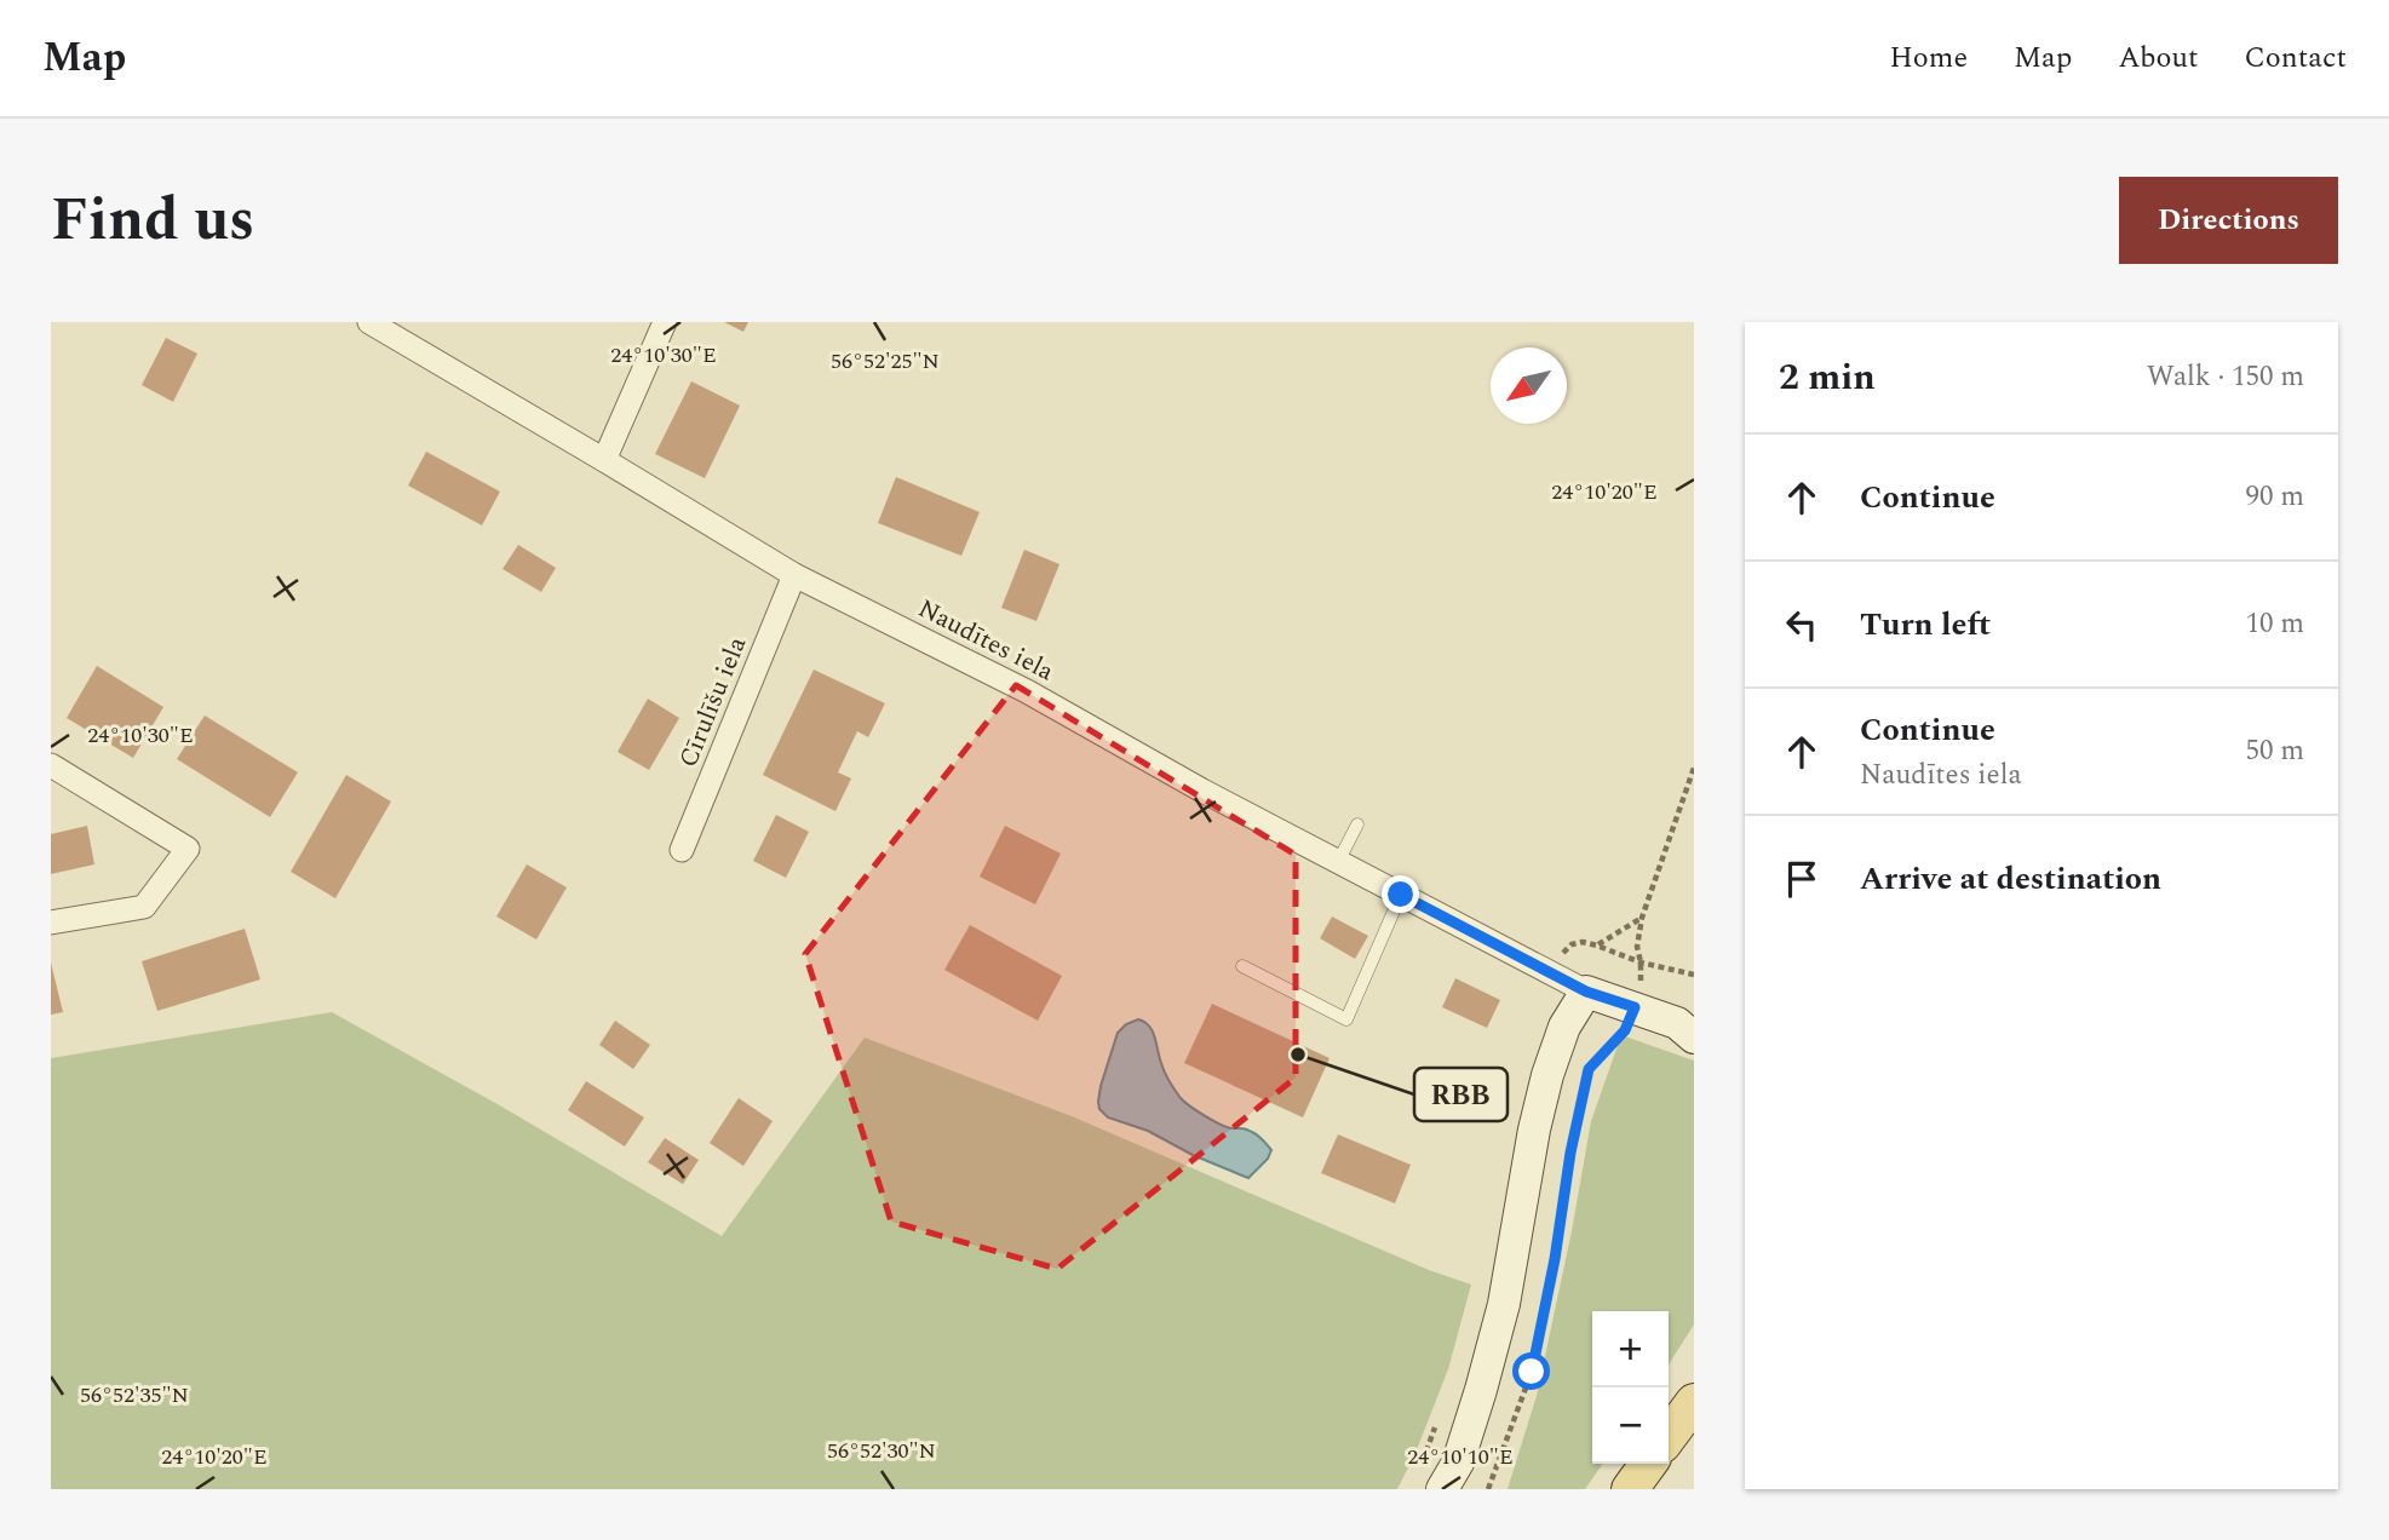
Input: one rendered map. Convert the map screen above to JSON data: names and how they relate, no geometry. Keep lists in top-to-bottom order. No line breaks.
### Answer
{"streets":{"street":["Naudītes iela","Cīrulīšu iela"]},"crossings":[["Naudītes iela","Cīrulīšu iela"]],"places":["RBB"],"north":"bottom left","page":{"header":"Map","nav":["Home","Map","About","Contact"],"title":"Find us","buttons":"Directions","heading":["2 min","Walk · 150 m"],"list":[["Continue","90 m"],["Turn left","10 m"],["Continue","Naudītes iela","50 m"],"Arrive at destination"],"map_buttons":["+","−"]},"coordinates":["24°10'30\"E","56°52'25\"N","24°10'20\"E","56°52'35\"N","56°52'30\"N","24°10'10\"E"]}
